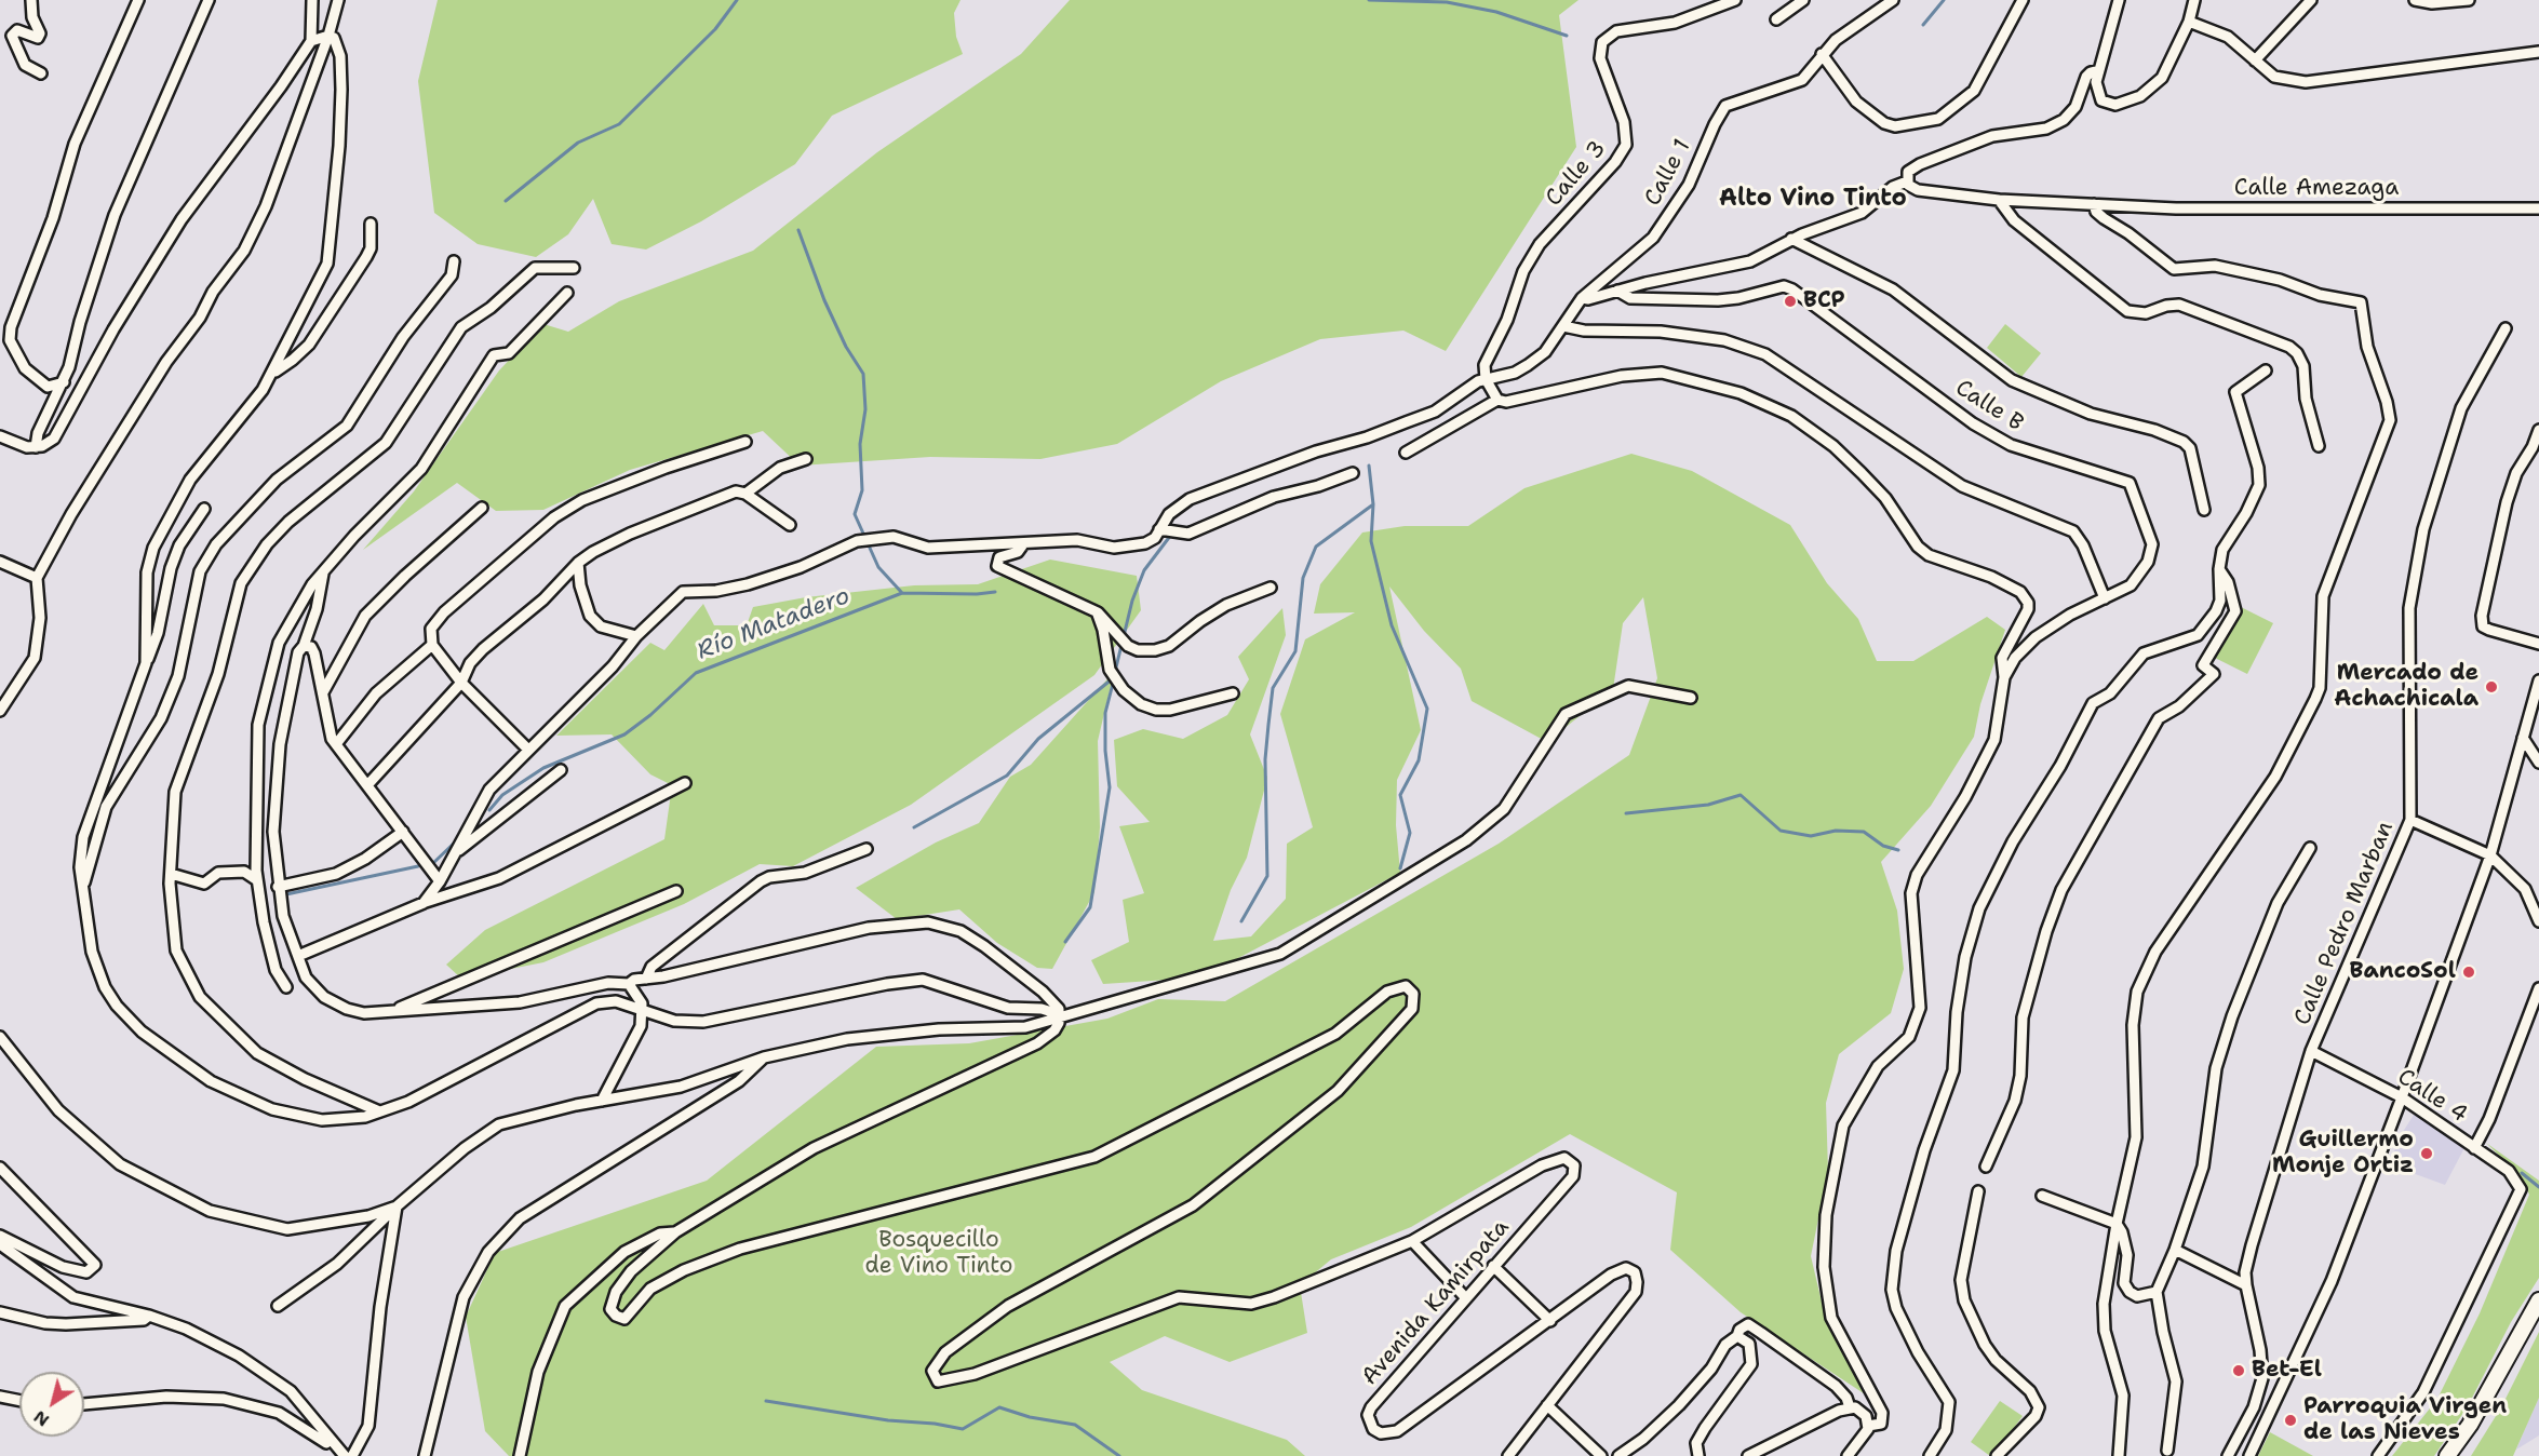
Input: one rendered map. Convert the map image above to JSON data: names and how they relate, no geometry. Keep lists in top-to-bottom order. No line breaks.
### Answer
{"streets":{"street":["Calle 1","Calle 3","Calle Amezaga","Calle B","Calle Pedro Marban","Calle 4","Avenida Kamirpata"]},"crossings":[["Calle 1","Calle 3"],["Calle Pedro Marban","Calle 4"]],"districts":["Alto Vino Tinto"],"water":["Río Matadero"],"parks":["Bosquecillo de Vino Tinto"],"places":["BCP","Mercado de Achachicala","BancoSol","Guillermo Monje Ortiz","Bet-El","Parroquia Virgen de las Nieves"],"north":"bottom left"}
